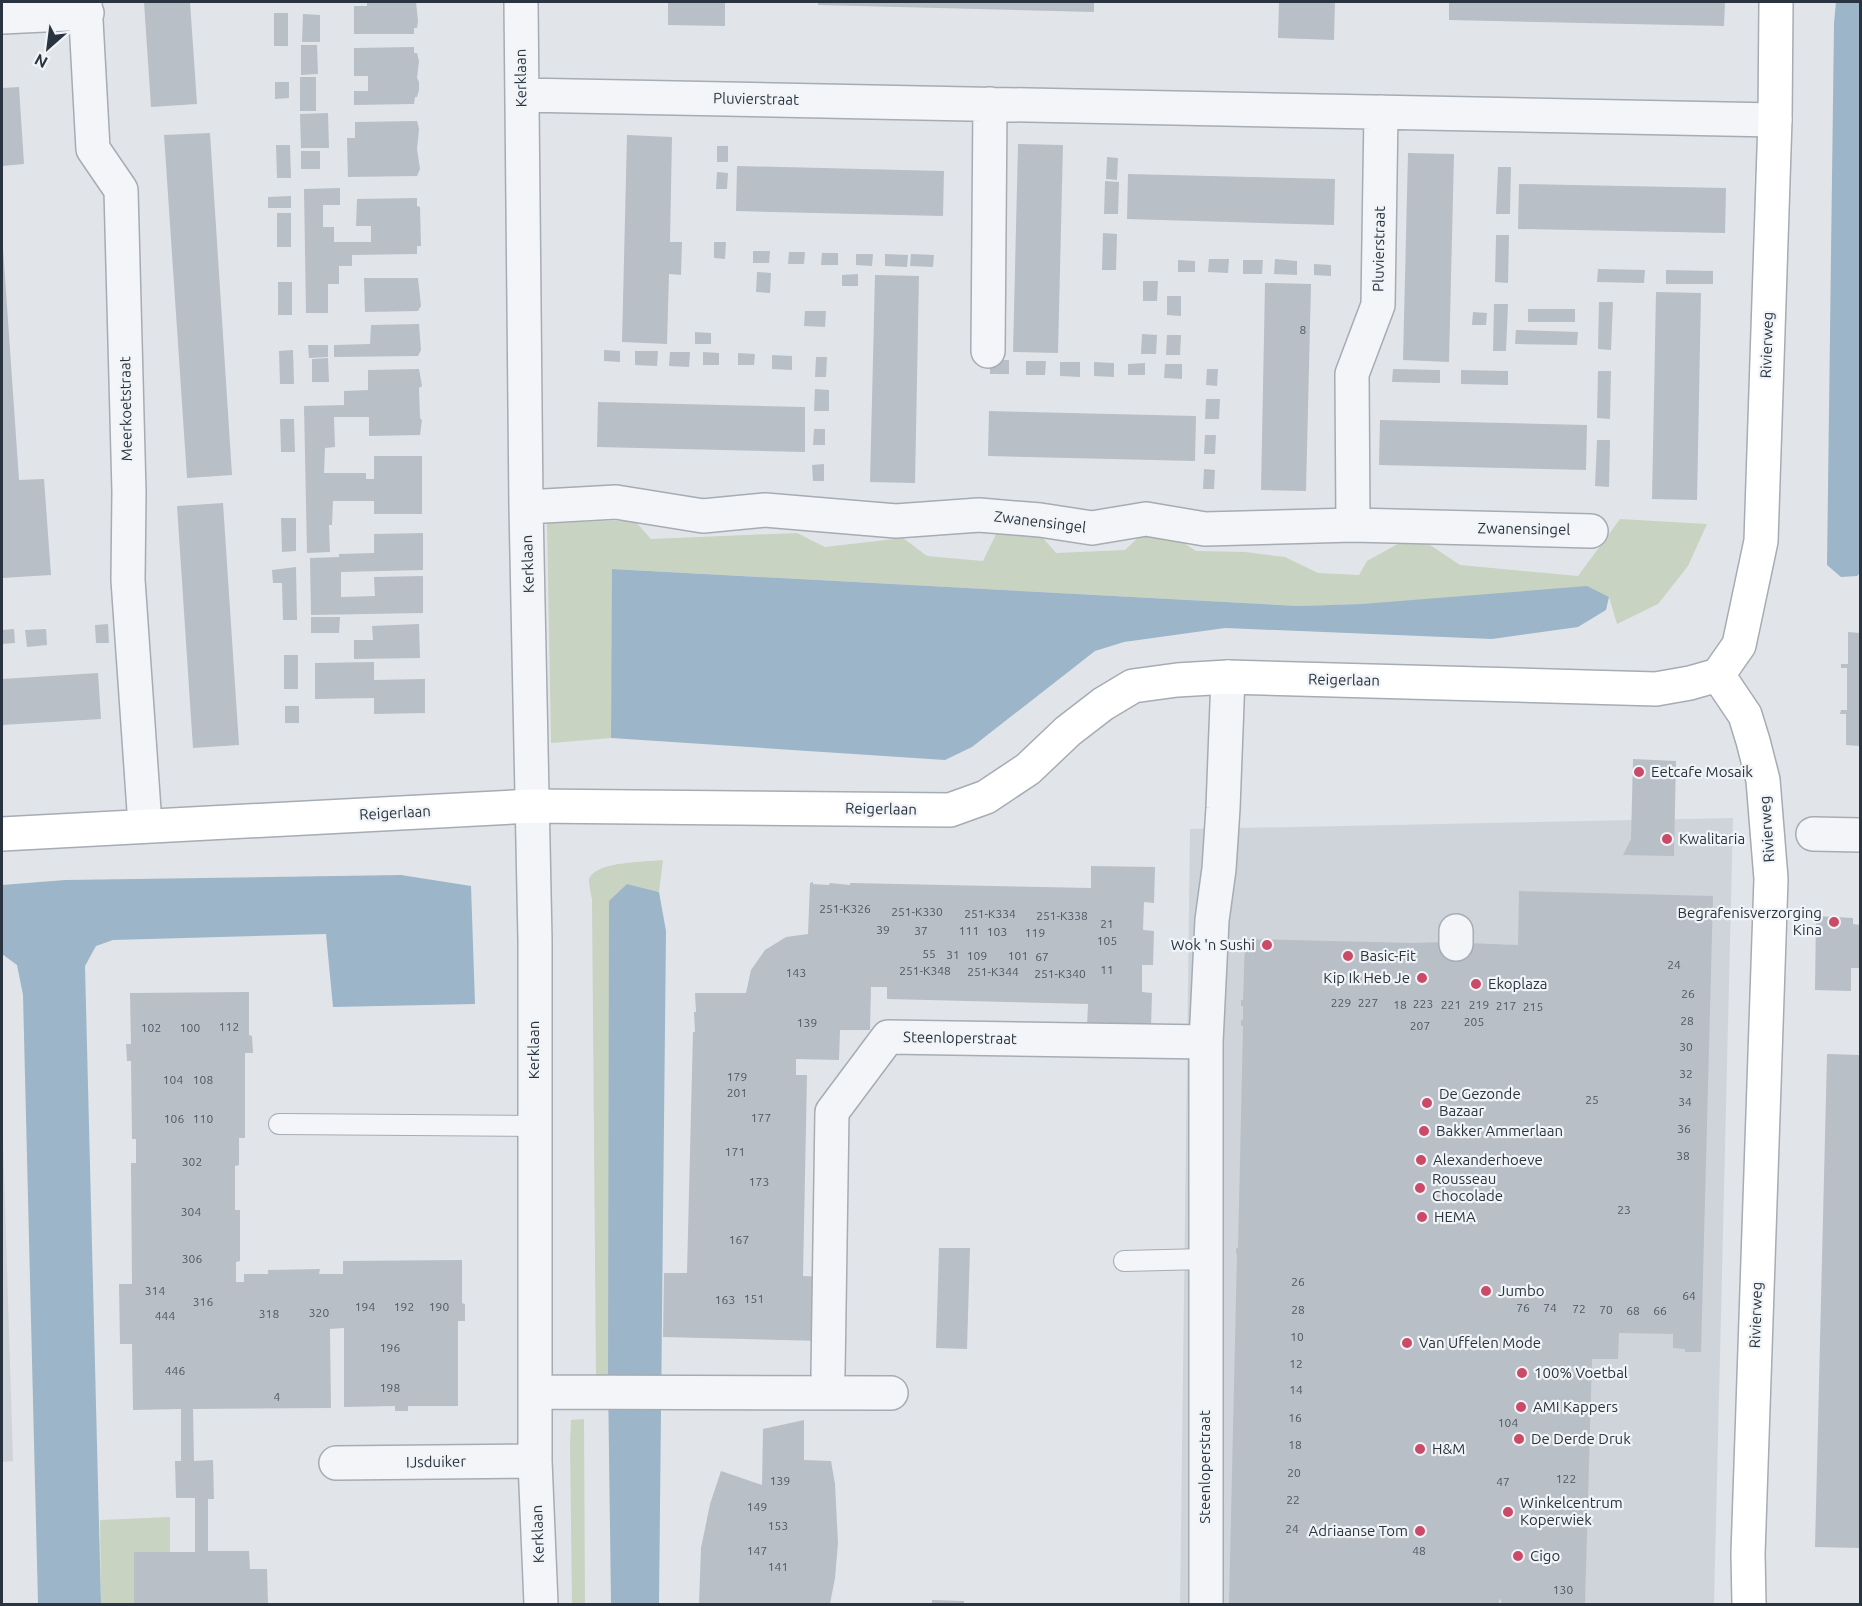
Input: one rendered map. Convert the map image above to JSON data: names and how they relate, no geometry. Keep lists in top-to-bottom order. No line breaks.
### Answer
{"streets":{"street":["Kerklaan","Pluvierstraat","Rivierweg","Meerkoetstraat","Zwanensingel","Reigerlaan","Steenloperstraat","IJsduiker"]},"crossings":[["Kerklaan","Pluvierstraat"],["Kerklaan","Zwanensingel"],["Kerklaan","Reigerlaan"],["Kerklaan","IJsduiker"],["Pluvierstraat","Rivierweg"],["Pluvierstraat","Zwanensingel"],["Rivierweg","Reigerlaan"],["Meerkoetstraat","Reigerlaan"],["Reigerlaan","Steenloperstraat"]],"places":["Eetcafe Mosaik","Kwalitaria","Begrafenisverzorging Kina","Wok 'n Sushi","Basic-Fit","Kip Ik Heb Je","Ekoplaza","De Gezonde Bazaar","Bakker Ammerlaan","Alexanderhoeve","Rousseau Chocolade","HEMA","Jumbo","Van Uffelen Mode","100% Voetbal","AMI Kappers","De Derde Druk","H&M","Winkelcentrum Koperwiek","Adriaanse Tom","Cigo"],"house_numbers":["8","251-K326","251-K330","251-K334","251-K338","21","39","37","111","103","119","105","55","31","109","101","67","24","11","251-K348","251-K344","143","251-K340","26","229","227","223","18","221","219","217","215","28","205","139","207","112","102","100","30","32","179","104","108","201","25","34","177","106","110","36","171","38","302","173","23","304","167","306","26","314","64","151","163","316","194","192","190","76","74","72","28","70","68","66","320","318","444","10","196","12","446","198","14","4","16","104","18","20","122","139","47","22","149","153","24","147","48","141","130"],"north":"bottom left"}
